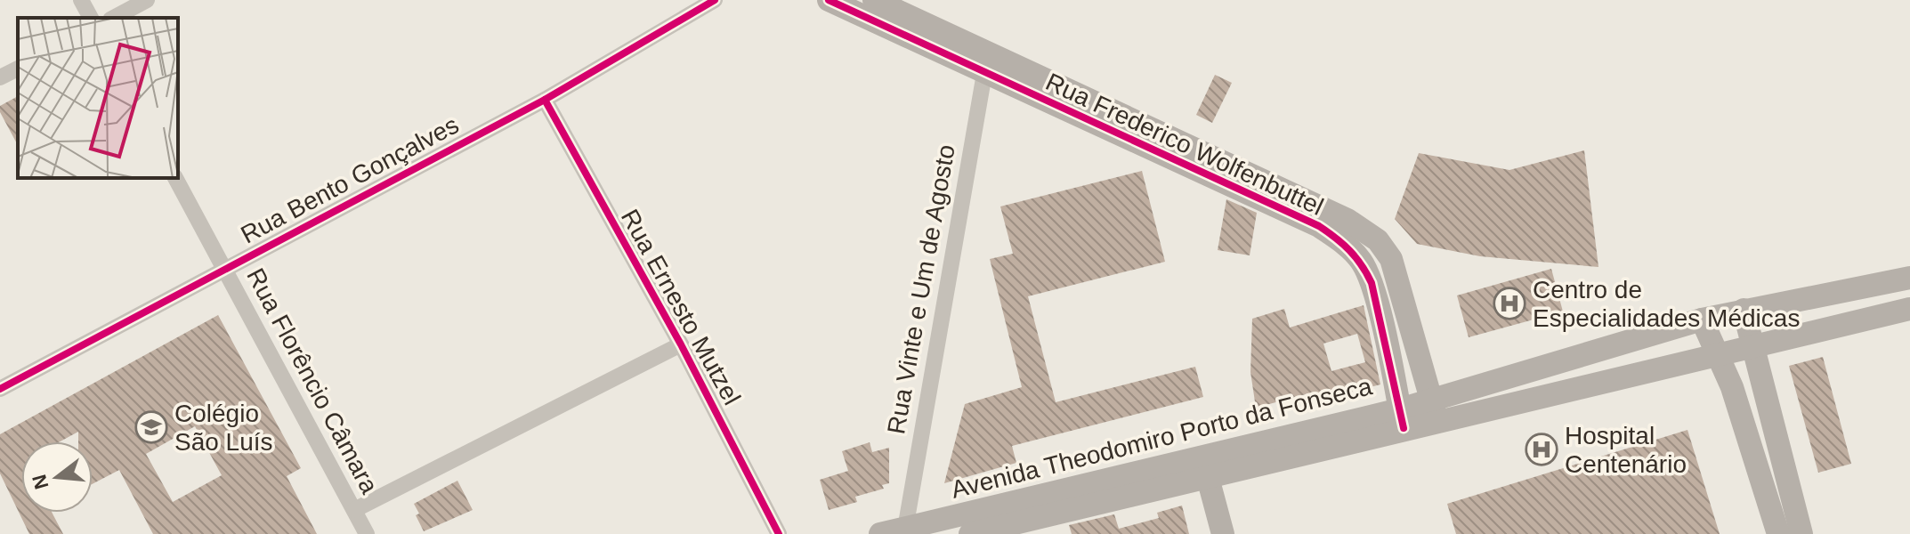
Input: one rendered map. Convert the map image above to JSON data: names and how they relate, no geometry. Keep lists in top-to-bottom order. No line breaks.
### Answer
{"streets":{"main road":["Rua Frederico Wolfenbuttel","Avenida Theodomiro Porto da Fonseca"],"street":["Rua Bento Gonçalves","Rua Vinte e Um de Agosto","Rua Ernesto Mutzel","Rua Florêncio Câmara"]},"crossings":[["Rua Frederico Wolfenbuttel","Rua Vinte e Um de Agosto"],["Rua Frederico Wolfenbuttel","Avenida Theodomiro Porto da Fonseca"],["Rua Bento Gonçalves","Rua Ernesto Mutzel"],["Rua Bento Gonçalves","Rua Florêncio Câmara"],["Rua Vinte e Um de Agosto","Avenida Theodomiro Porto da Fonseca"]],"places":{"hospital":["Centro de Especialidades Médicas","Hospital Centenário"],"school or university":["Colégio São Luís"]},"north":"left"}
